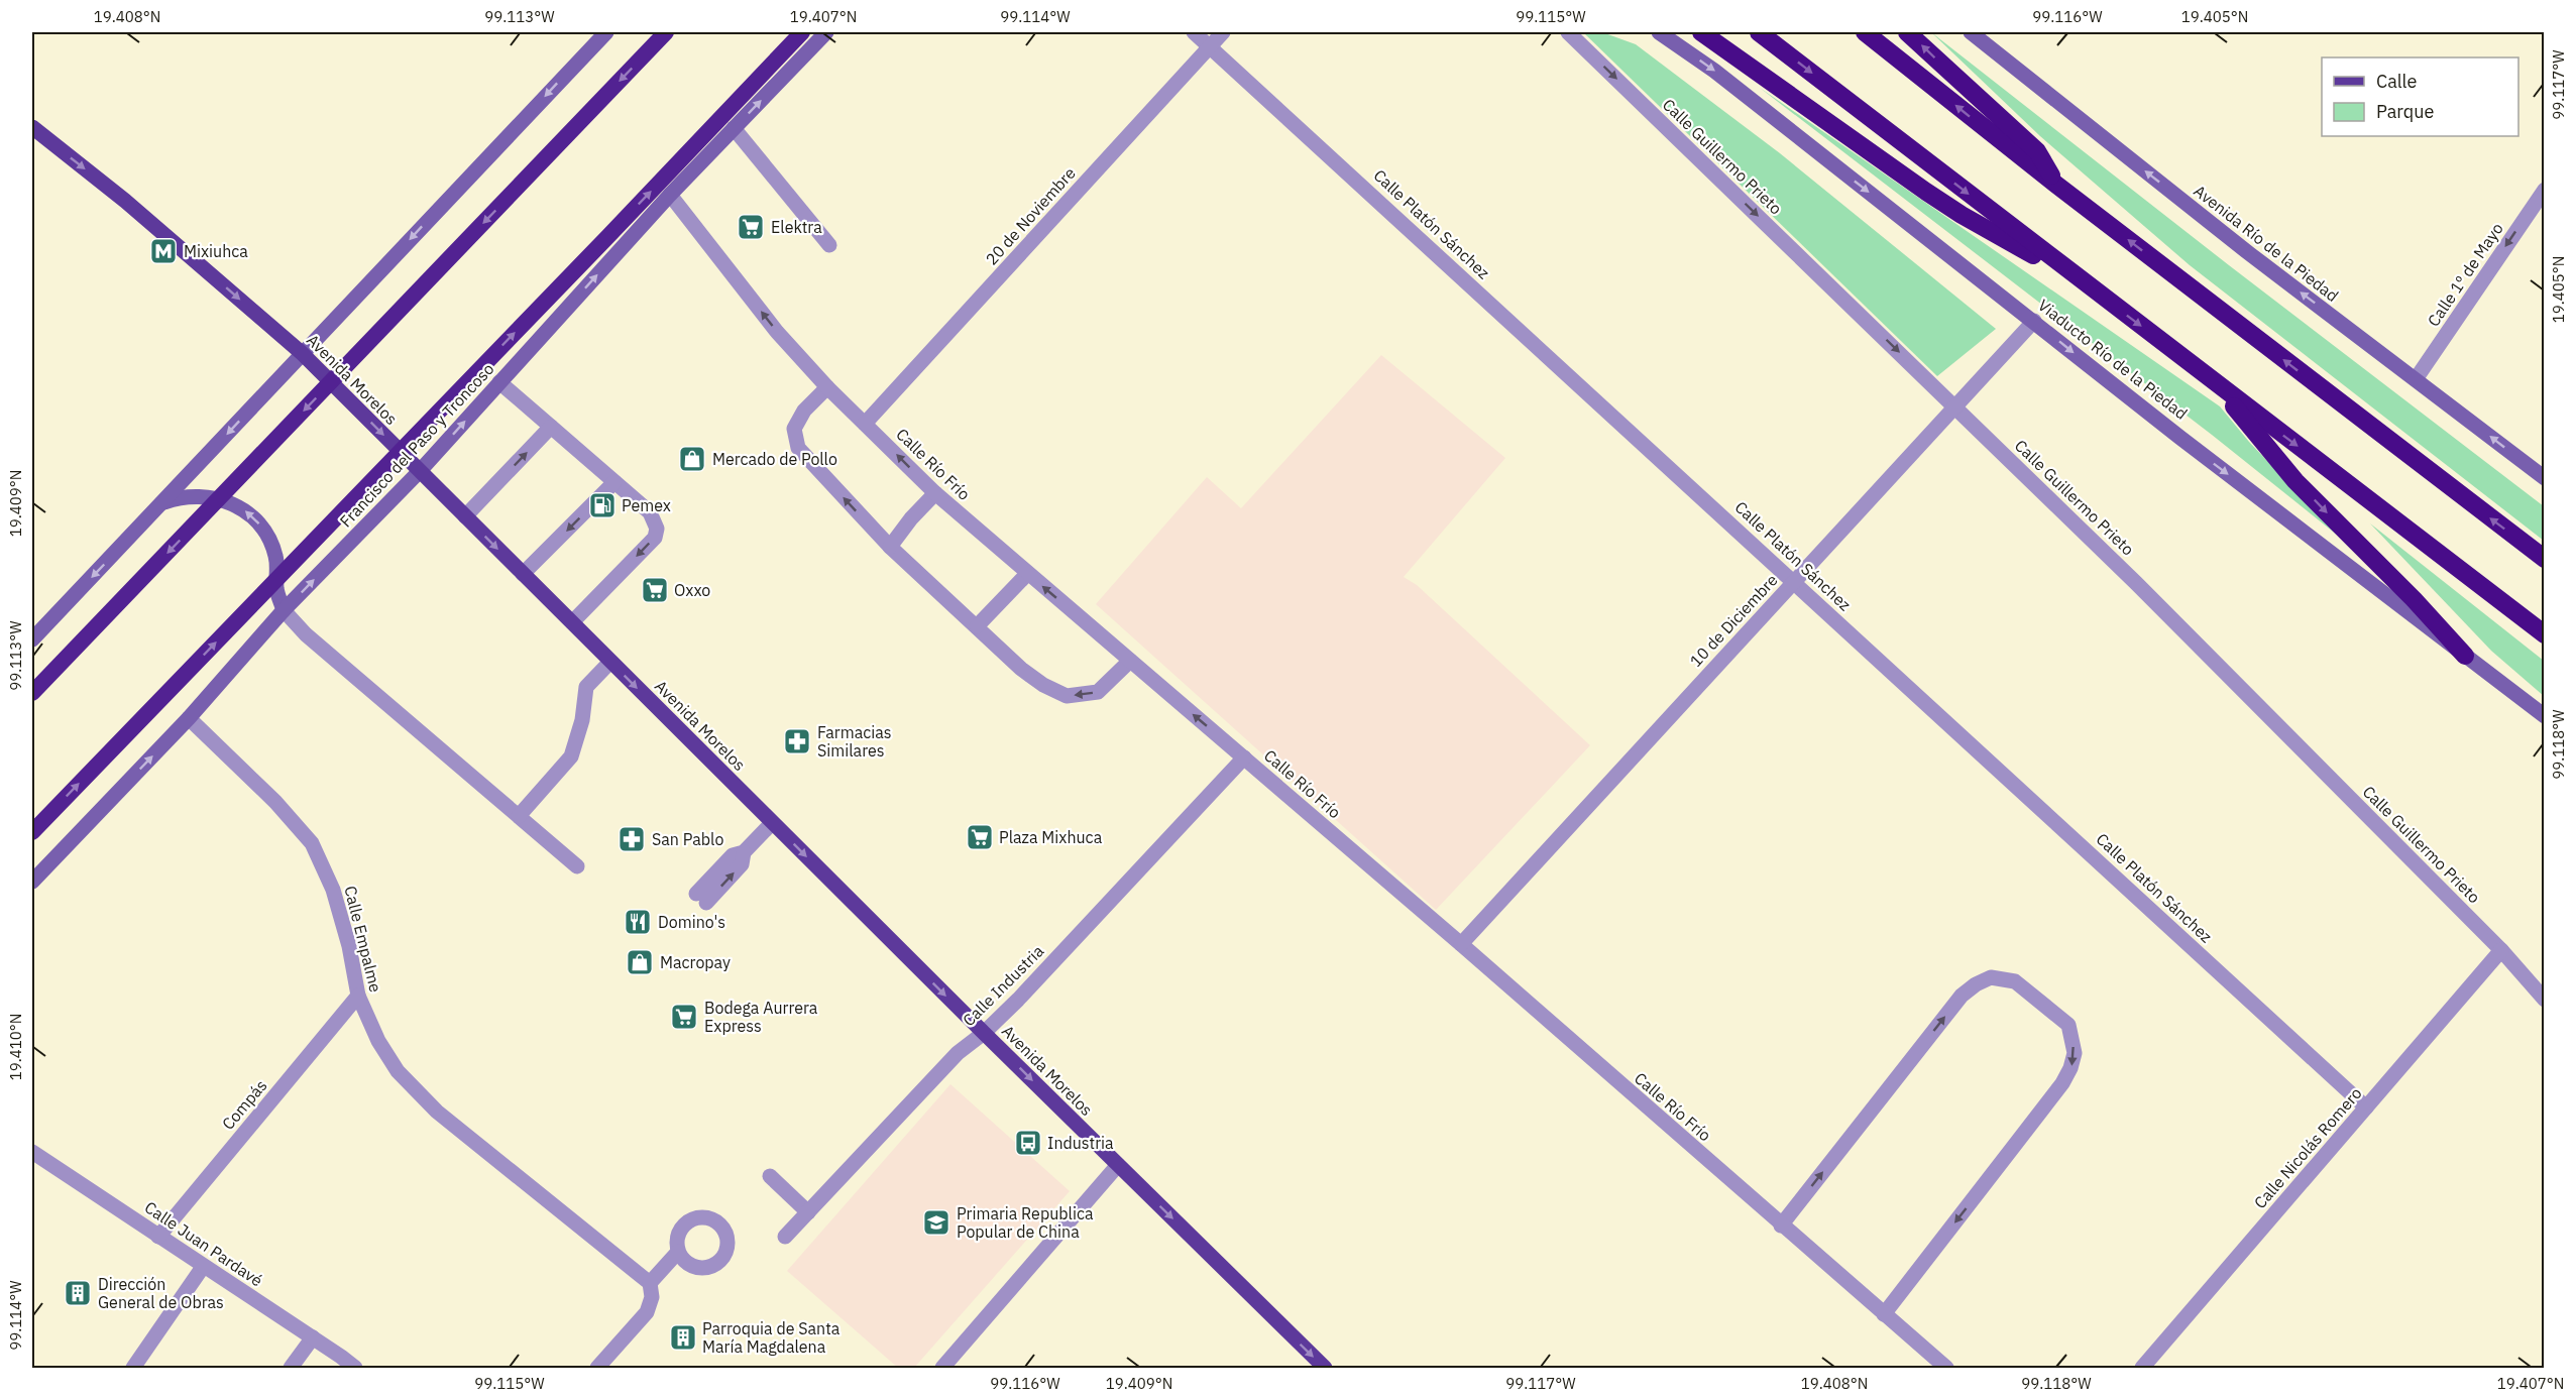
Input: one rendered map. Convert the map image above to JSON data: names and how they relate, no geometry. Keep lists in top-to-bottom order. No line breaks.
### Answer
{"streets":{"highway":["Francisco del Paso y Troncoso"],"main road":["Avenida Río de la Piedad","Viaducto Río de la Piedad","Avenida Morelos"],"street":["Calle Guillermo Prieto","20 de Noviembre","Calle Platón Sánchez","Calle 1º de Mayo","Calle Río Frío","10 de Diciembre","Calle Empalme","Calle Industria","Compás","Calle Nicolás Romero","Calle Juan Pardavé"]},"crossings":[["Calle Guillermo Prieto","10 de Diciembre"],["Calle Guillermo Prieto","Calle Nicolás Romero"],["20 de Noviembre","Calle Platón Sánchez"],["20 de Noviembre","Calle Río Frío"],["Calle Platón Sánchez","10 de Diciembre"],["Calle Platón Sánchez","Calle Nicolás Romero"],["Avenida Río de la Piedad","Calle 1º de Mayo"],["Viaducto Río de la Piedad","10 de Diciembre"],["Avenida Morelos","Francisco del Paso y Troncoso"],["Avenida Morelos","Calle Industria"],["Francisco del Paso y Troncoso","Calle Río Frío"],["Francisco del Paso y Troncoso","Calle Empalme"],["Calle Río Frío","10 de Diciembre"],["Calle Río Frío","Calle Industria"],["Calle Empalme","Compás"],["Compás","Calle Juan Pardavé"]],"one_way":["Calle Guillermo Prieto","Avenida Río de la Piedad","Calle 1º de Mayo","Viaducto Río de la Piedad","Avenida Morelos","Calle Río Frío"],"places":{"supermarket":["Elektra","Oxxo","Plaza Mixhuca","Bodega Aurrera Express"],"metro station":["Mixiuhca"],"shop":["Mercado de Pollo","Macropay"],"fuel station":["Pemex"],"pharmacy":["Farmacias Similares","San Pablo"],"restaurant":["Domino's"],"bus stop":["Industria"],"school or university":["Primaria Republica Popular de China"],"building":["Dirección General de Obras","Parroquia de Santa María Magdalena"]},"legend":["Calle","Parque"],"coordinates":["19.408°N","99.113°W","19.407°N","99.114°W","99.115°W","99.116°W","19.405°N","99.117°W","19.409°N","99.118°W","19.410°N"]}
